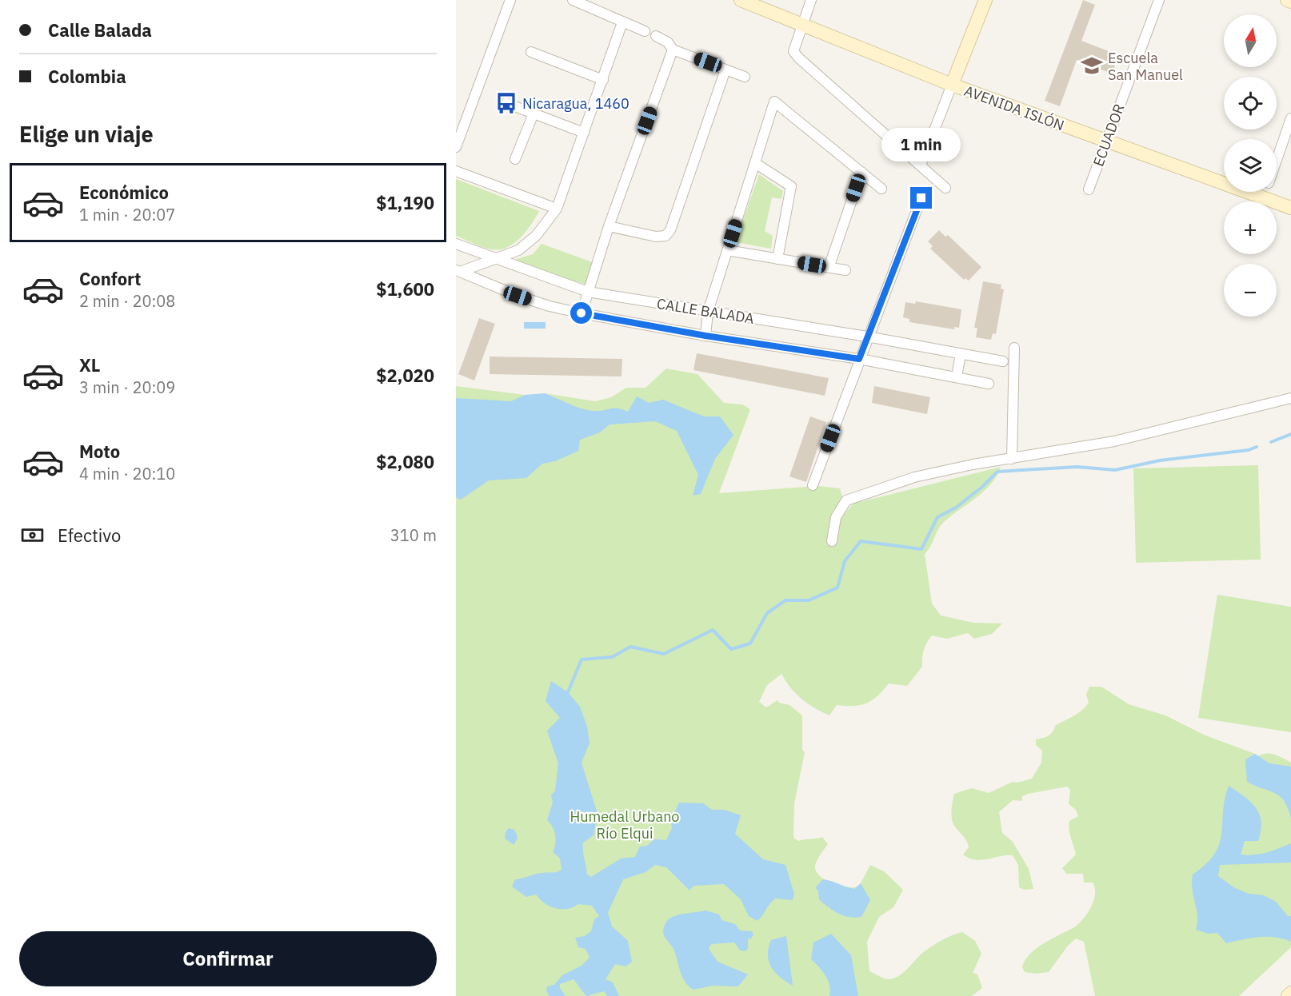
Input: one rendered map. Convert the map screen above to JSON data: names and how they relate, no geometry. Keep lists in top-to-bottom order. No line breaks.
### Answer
{"streets":{"main road":["AVENIDA ISLÓN"],"street":["ECUADOR","CALLE BALADA"]},"crossings":[["AVENIDA ISLÓN","ECUADOR"]],"parks":["Humedal Urbano Río Elqui"],"places":{"school or university":["Escuela San Manuel"],"bus stop":["Nicaragua, 1460"]},"north":"top","page":{"banner":["Calle Balada","Colombia"],"map_buttons":["+","−"],"heading":"Elige un viaje","bubble":"1 min","list":[{"name":"Económico","note":"1 min · 20:07","value":"$1,190"},{"name":"Confort","note":"2 min · 20:08","value":"$1,600"},{"name":"XL","note":"3 min · 20:09","value":"$2,020"},{"name":"Moto","note":"4 min · 20:10","value":"$2,080"}],"pay":["Efectivo","310 m"],"buttons":"Confirmar"}}
